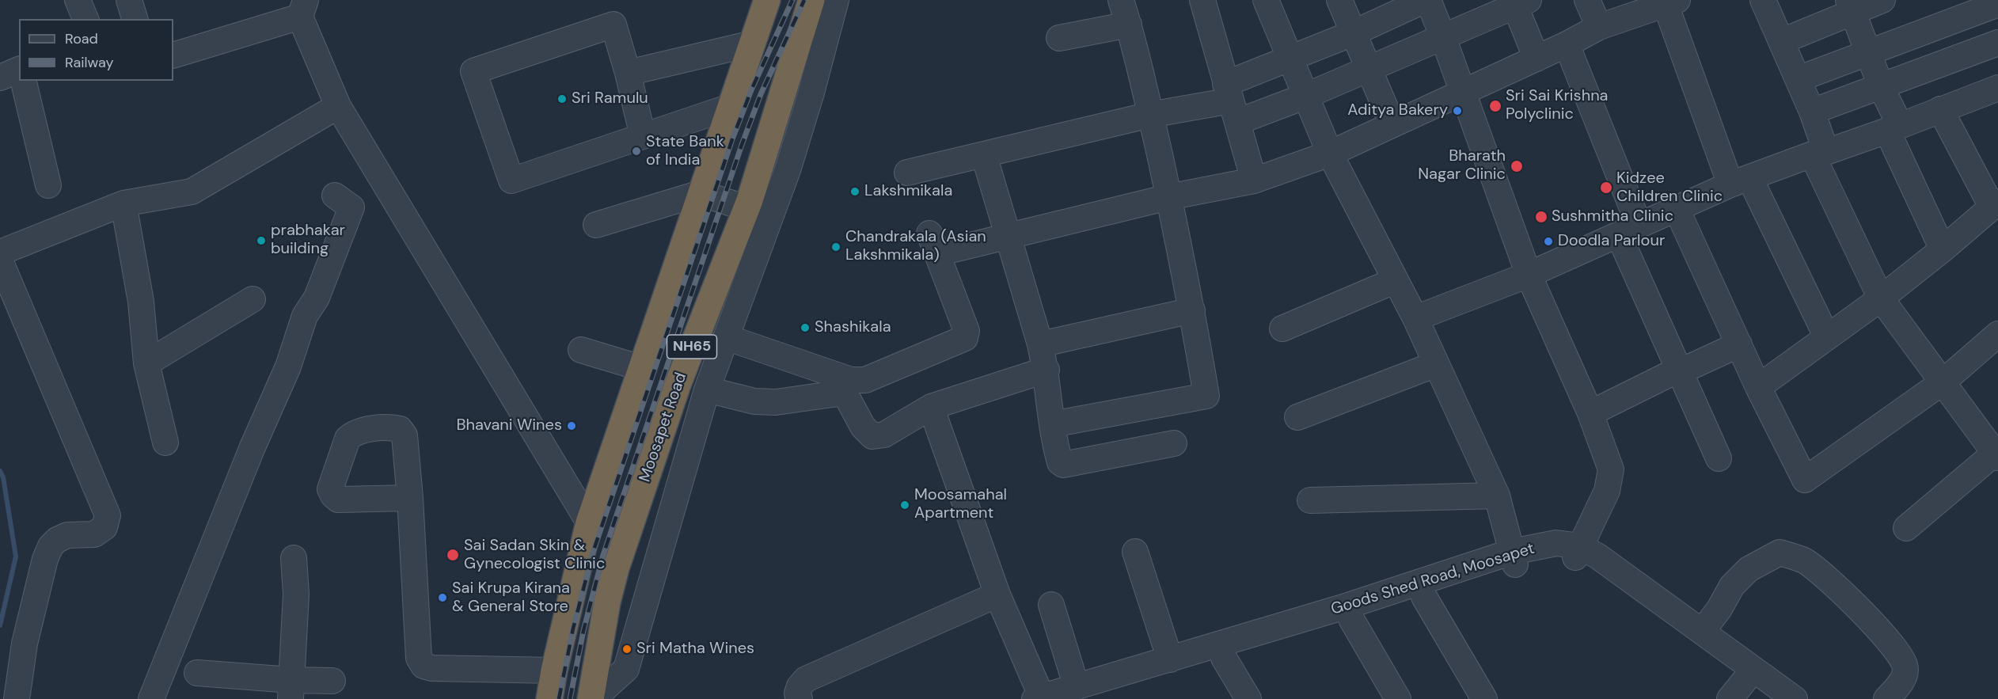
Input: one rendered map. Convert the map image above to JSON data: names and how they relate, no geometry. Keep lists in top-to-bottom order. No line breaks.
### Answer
{"streets":{"highway":["NH65","Moosapet Road"],"street":["Goods Shed Road, Moosapet"]},"places":["Sri Ramulu","Sri Sai Krishna Polyclinic","Aditya Bakery","State Bank of India","Bharath Nagar Clinic","Kidzee Children Clinic","Lakshmikala","Sushmitha Clinic","prabhakar building","Doodla Parlour","Chandrakala (Asian Lakshmikala)","Shashikala","Bhavani Wines","Moosamahal Apartment","Sai Sadan Skin & Gynecologist Clinic","Sai Krupa Kirana & General Store","Sri Matha Wines"],"legend":["Road","Railway"]}
